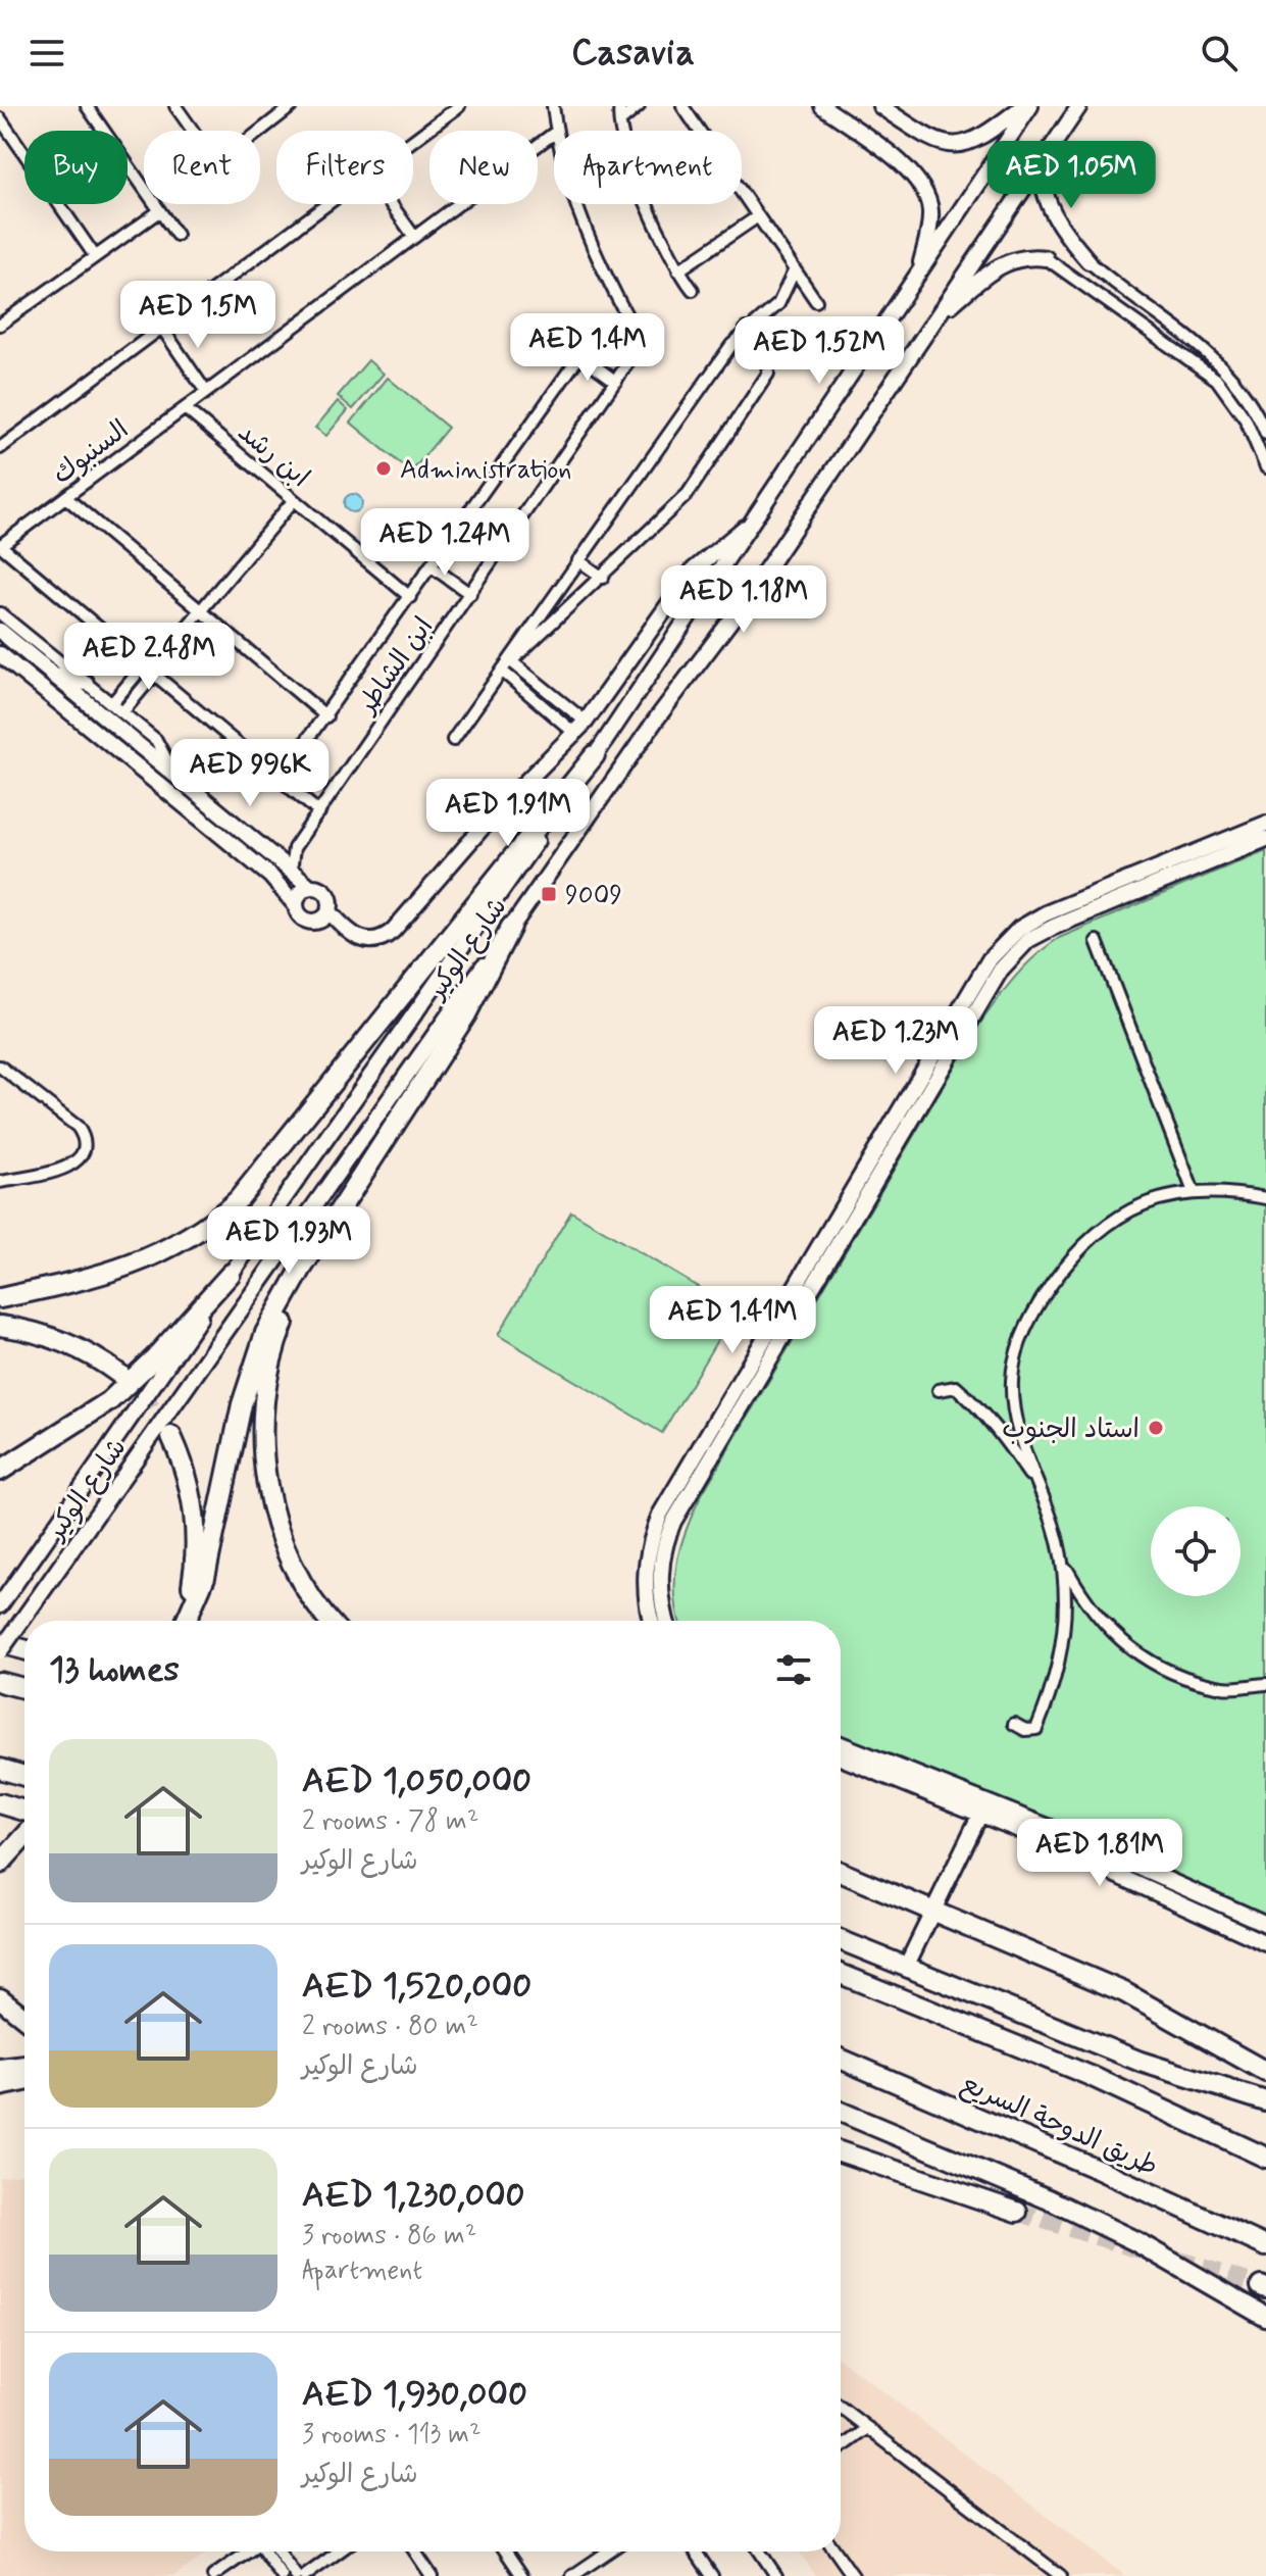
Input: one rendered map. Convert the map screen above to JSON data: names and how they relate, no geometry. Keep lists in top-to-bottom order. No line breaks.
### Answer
{"streets":{"highway":["طريق الدوحة السريع"],"street":["السنبوك","ابن رشد","ابن الشاطر","شارع الوكير"]},"crossings":[["السنبوك","ابن رشد"]],"places":{"other":["Administration","استاد الجنوب"],"transit":["9009"]},"page":{"header":"Casavia","chip":["Buy","Rent","Filters","New","Apartment"],"price":["AED 1.05M","AED 1.5M","AED 1.4M","AED 1.52M","AED 1.24M","AED 1.18M","AED 2.48M","AED 996K","AED 1.91M","AED 1.23M","AED 1.93M","AED 1.41M","AED 1.81M"],"heading":"13 homes","list":[{"name":"AED 1,050,000","note":"2 rooms · 78 m² · شارع الوكير"},{"name":"AED 1,520,000","note":"2 rooms · 80 m² · شارع الوكير"},{"name":"AED 1,230,000","note":"3 rooms · 86 m² · Apartment"},{"name":"AED 1,930,000","note":"3 rooms · 113 m² · شارع الوكير"}]}}
